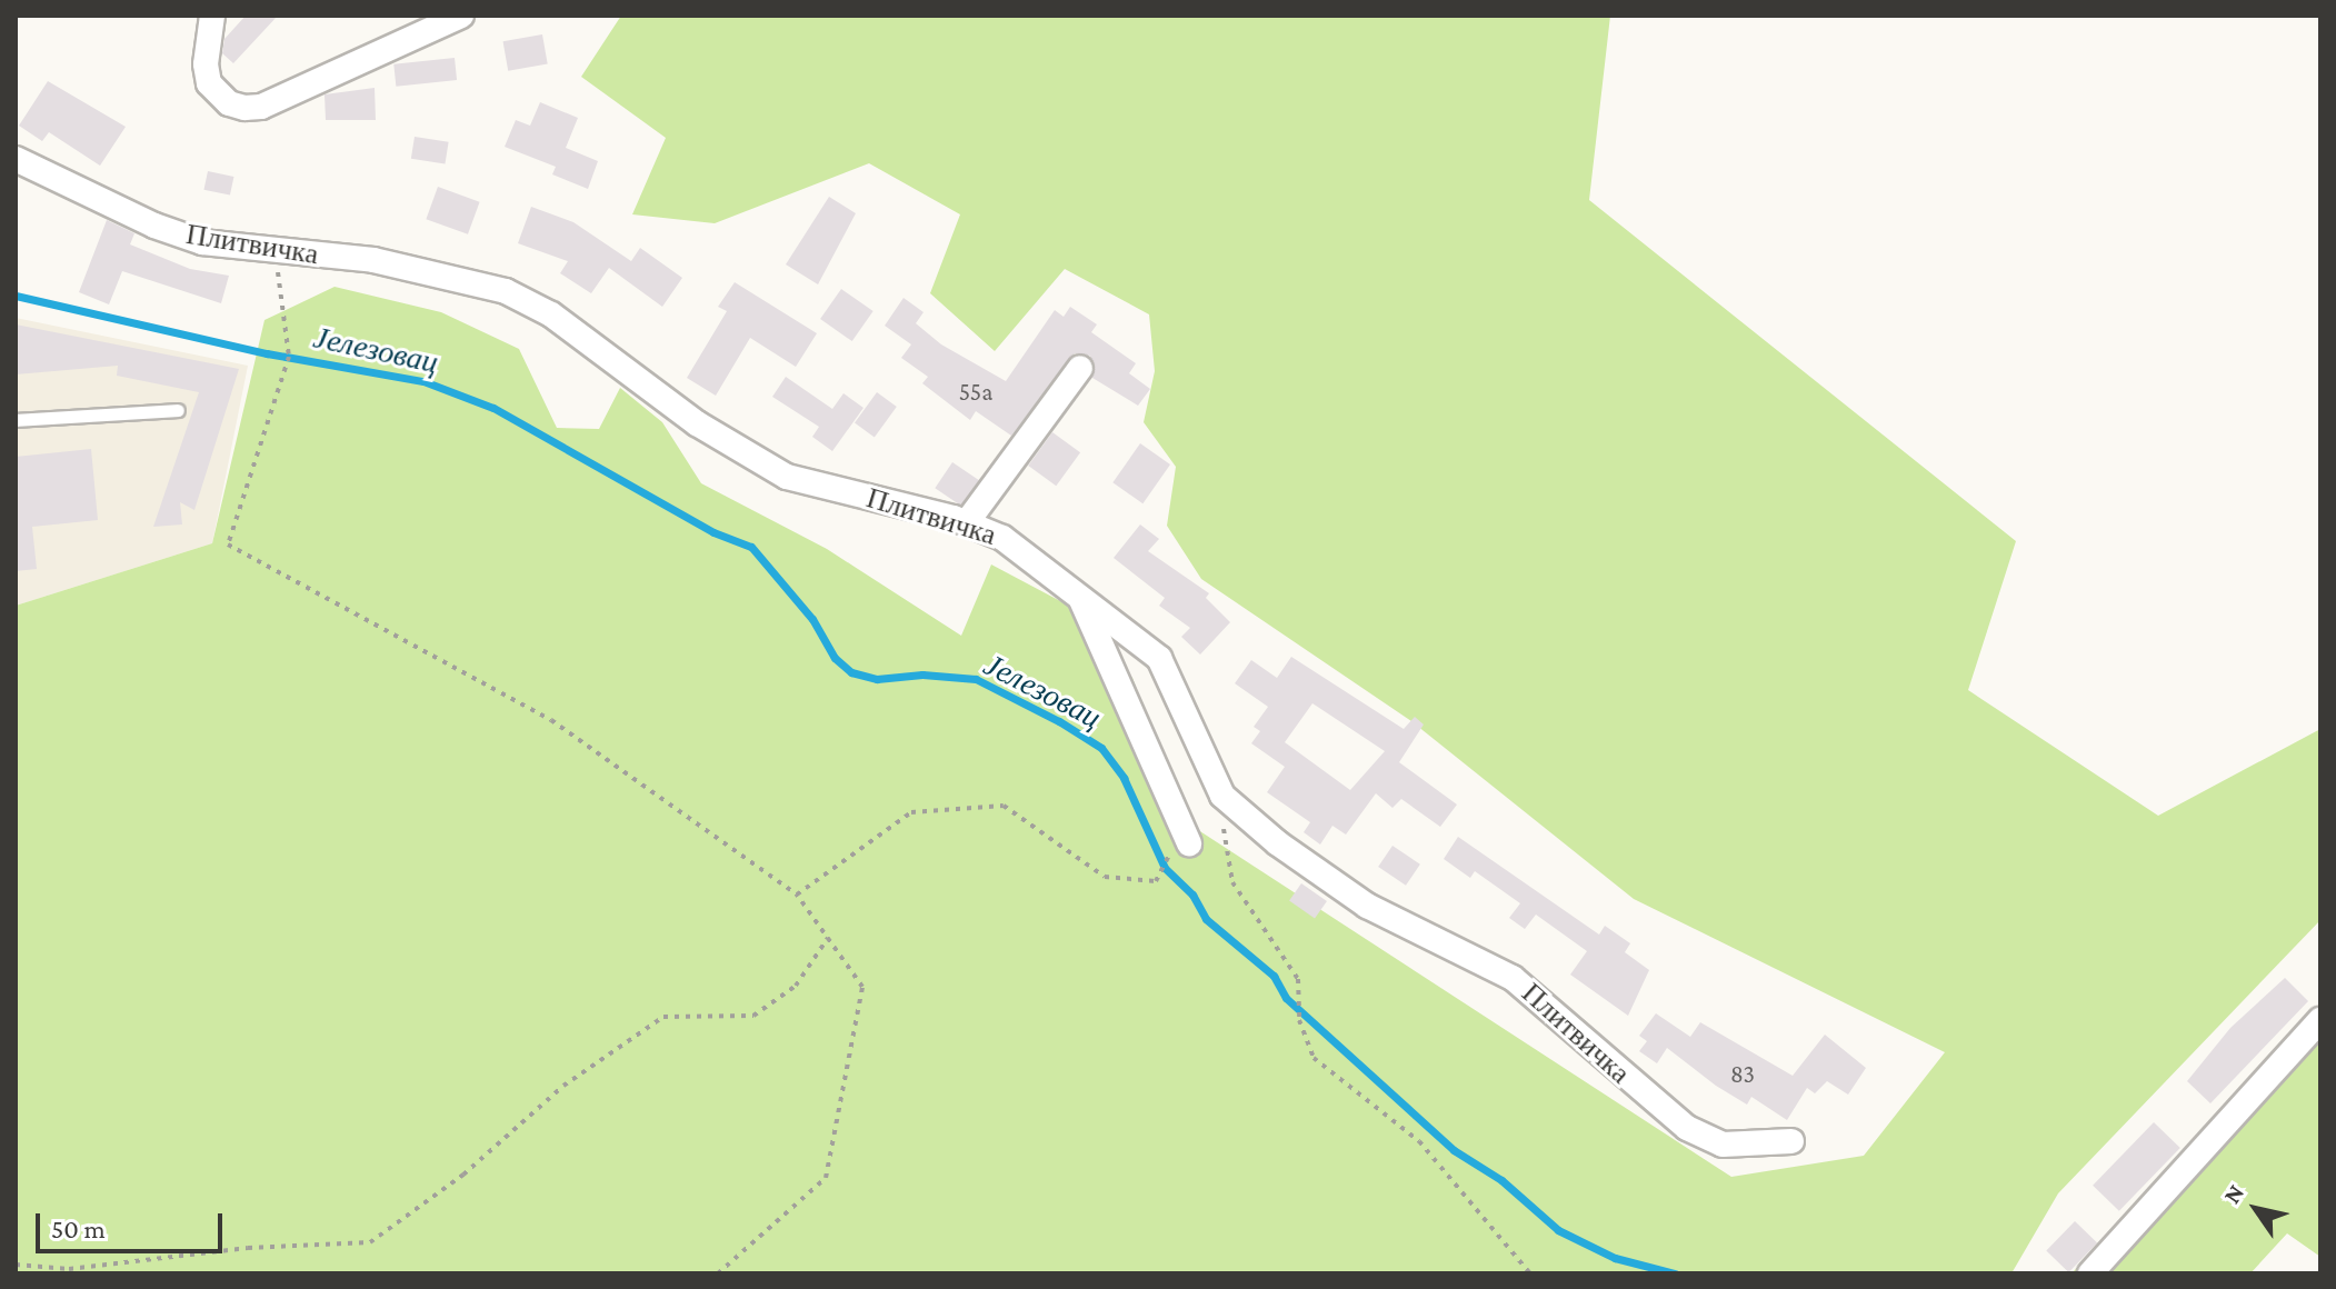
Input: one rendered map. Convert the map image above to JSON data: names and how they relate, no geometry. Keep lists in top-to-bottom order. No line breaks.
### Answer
{"streets":{"street":["Плитвичка"]},"water":["Јелезовац"],"house_numbers":["55a","83"],"scale_bar":"50 m","north":"top left"}
